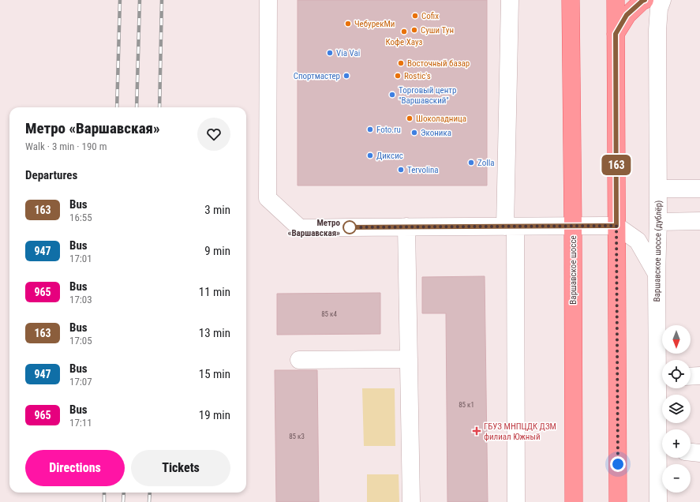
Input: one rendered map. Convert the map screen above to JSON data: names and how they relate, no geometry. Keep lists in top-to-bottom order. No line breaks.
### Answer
{"streets":{"main road":["Варшавское шоссе"],"street":["Варшавское шоссе (дублёр)"]},"places":{"other":["Cofix","ЧебурекМи","Суши Тун","Кофе Хауз","Via Vai","Восточный базар","Спортмастер","Rostic's","Торговый центр \"Варшавский\"","Шоколадница","Foto.ru","Эконика","Диксис","Zolla","Tervolina","Метро «Варшавская»"],"health":["ГБУЗ МНПЦДК ДЗМ филиал Южный"]},"lines":["bus line 163"],"house_numbers":["85 к4","85 к1","85 к3"],"north":"bottom","page":{"on_map":"163","heading":[["Метро «Варшавская»","Walk · 3 min · 190 m"],"Departures"],"list":[{"mark":"163","name":"Bus","note":"16:55","value":"3 min"},{"mark":"947","name":"Bus","note":"17:01","value":"9 min"},{"mark":"965","name":"Bus","note":"17:03","value":"11 min"},{"mark":"163","name":"Bus","note":"17:05","value":"13 min"},{"mark":"947","name":"Bus","note":"17:07","value":"15 min"},{"mark":"965","name":"Bus","note":"17:11","value":"19 min"}],"map_buttons":["+","−"],"buttons":["Directions","Tickets"]}}
